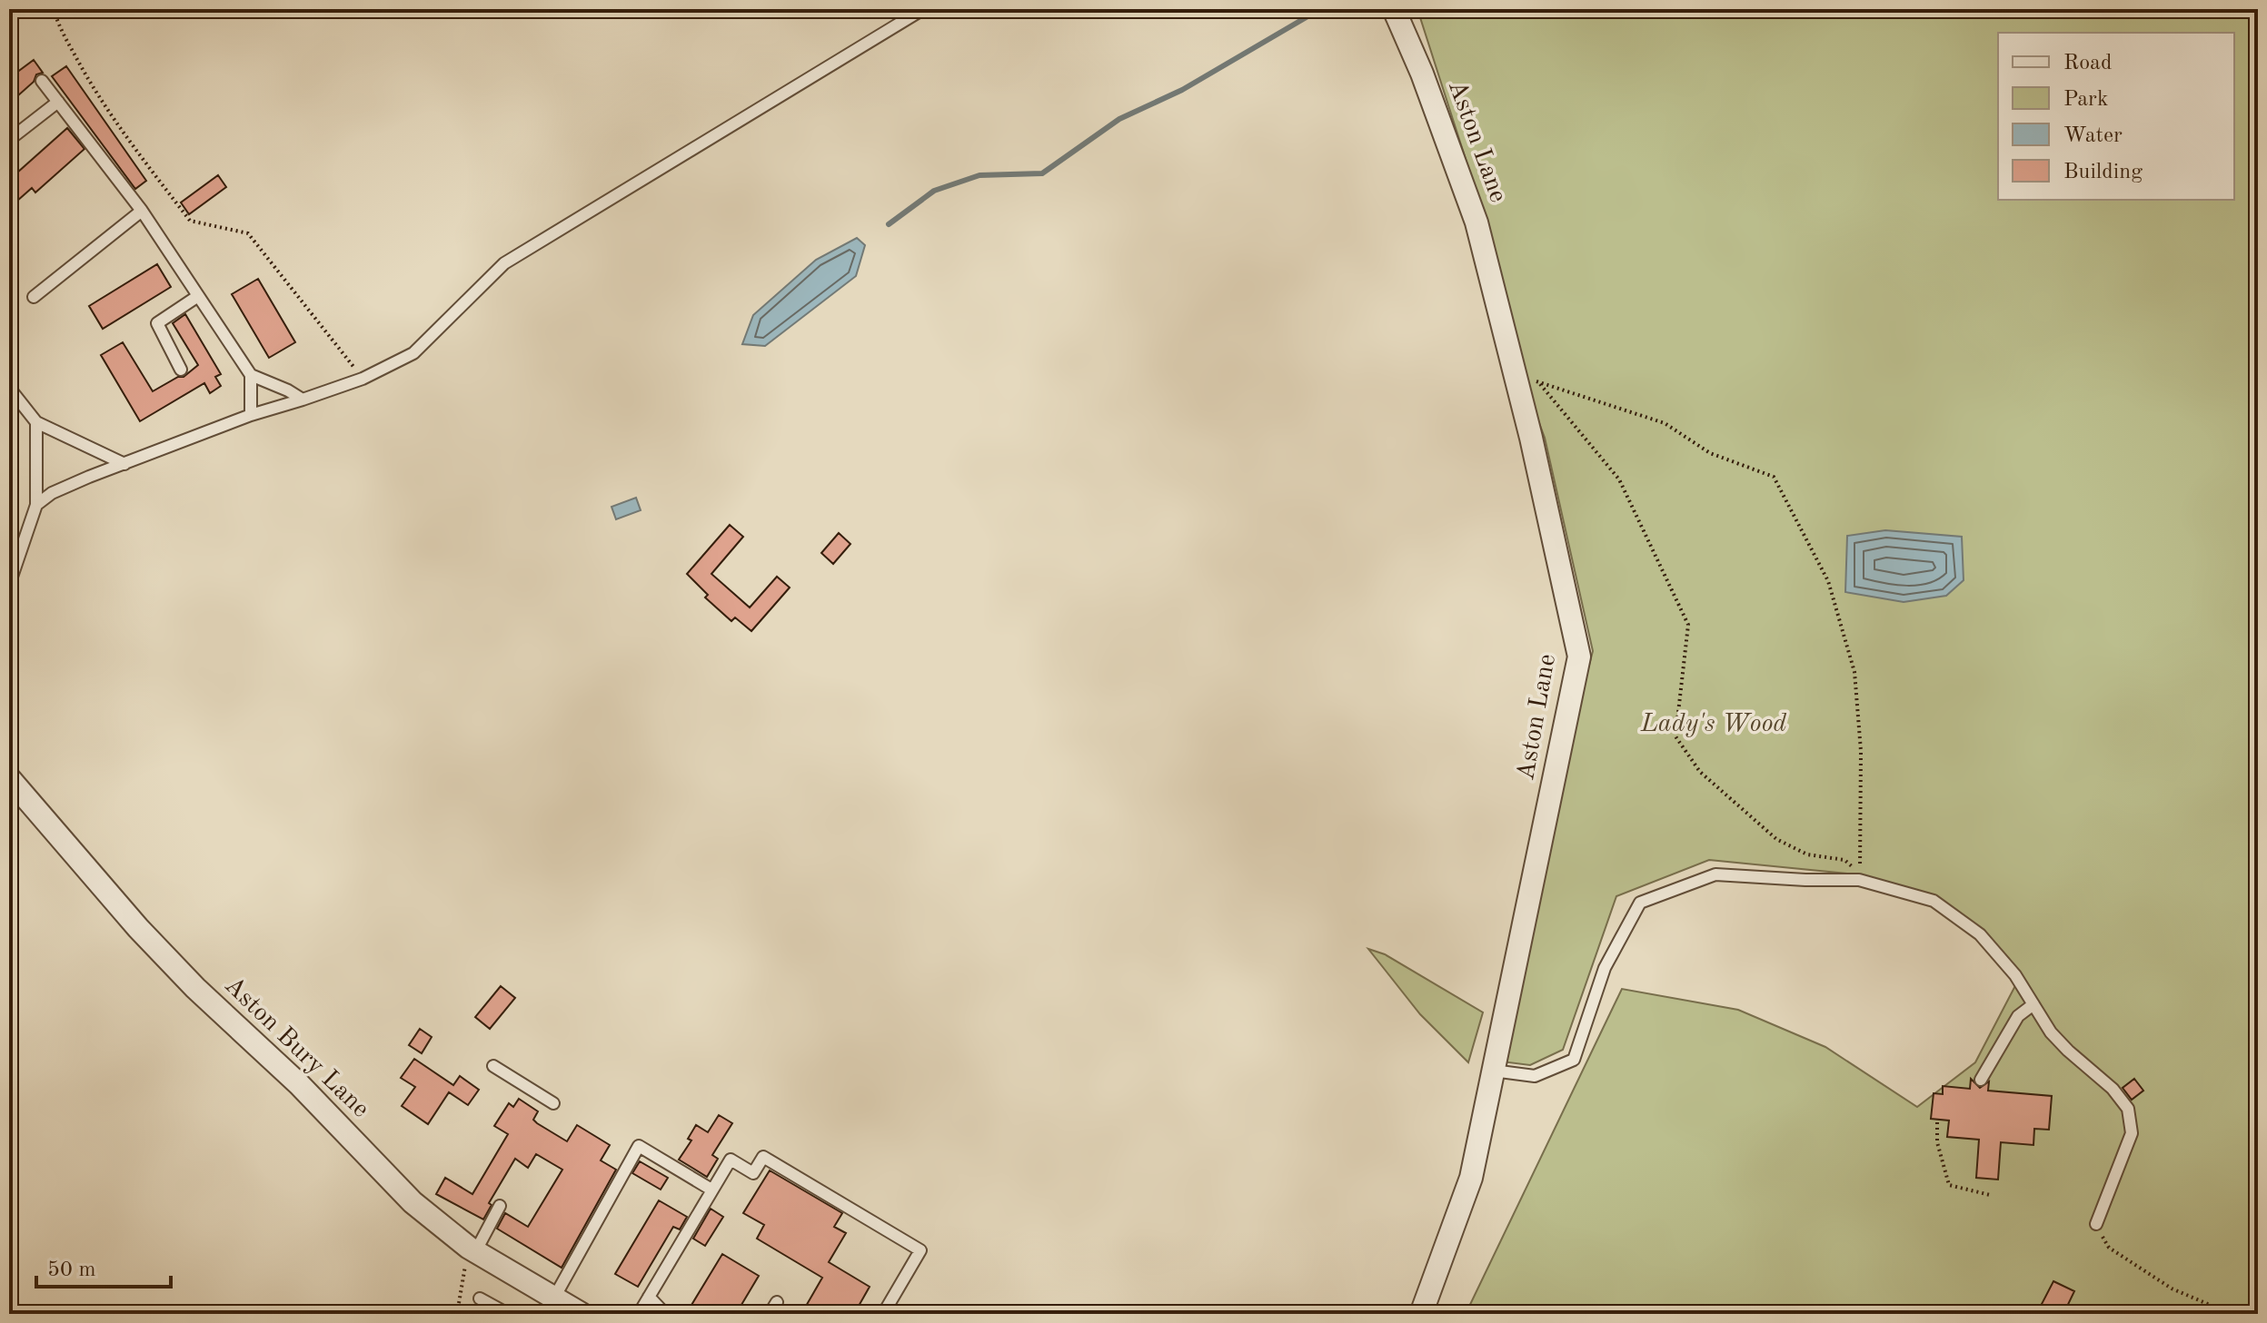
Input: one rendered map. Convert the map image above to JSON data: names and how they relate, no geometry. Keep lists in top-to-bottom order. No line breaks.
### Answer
{"streets":{"street":["Aston Lane","Aston Bury Lane"]},"parks":["Lady's Wood"],"legend":["Road","Park","Water","Building"],"scale_bar":"50 m"}
